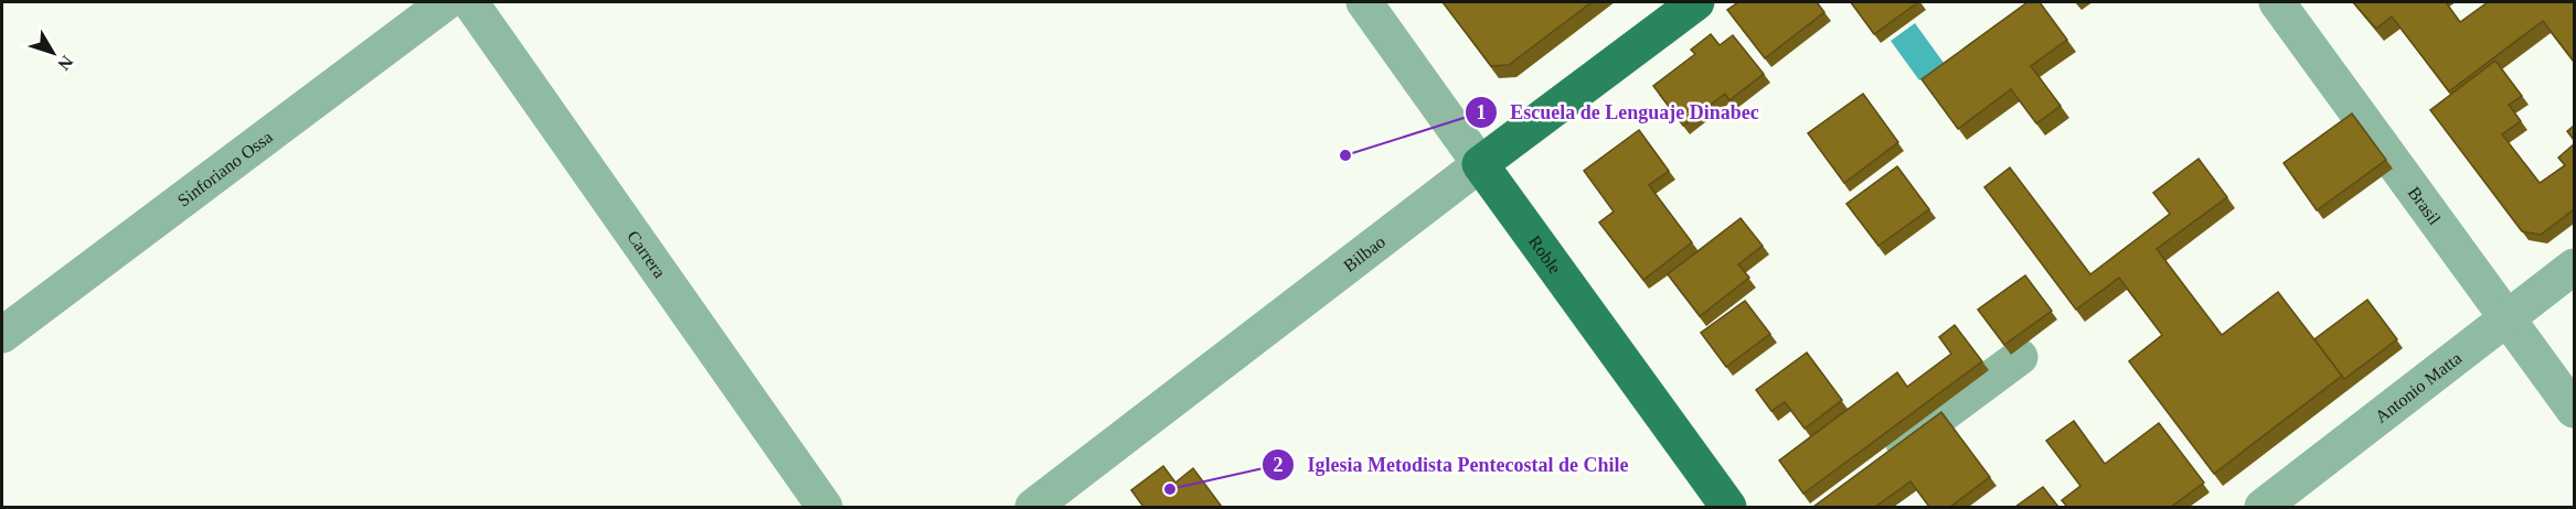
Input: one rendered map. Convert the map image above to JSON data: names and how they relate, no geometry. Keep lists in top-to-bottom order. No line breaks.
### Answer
{"streets":{"main road":["Bilbao","Roble"],"street":["Sinforiano Ossa","Brasil","Carrera","Antonio Matta"]},"crossings":[["Brasil","Antonio Matta"],["Bilbao","Roble"]],"places":["Escuela de Lenguaje Dinabec","Iglesia Metodista Pentecostal de Chile"],"north":"bottom right"}
